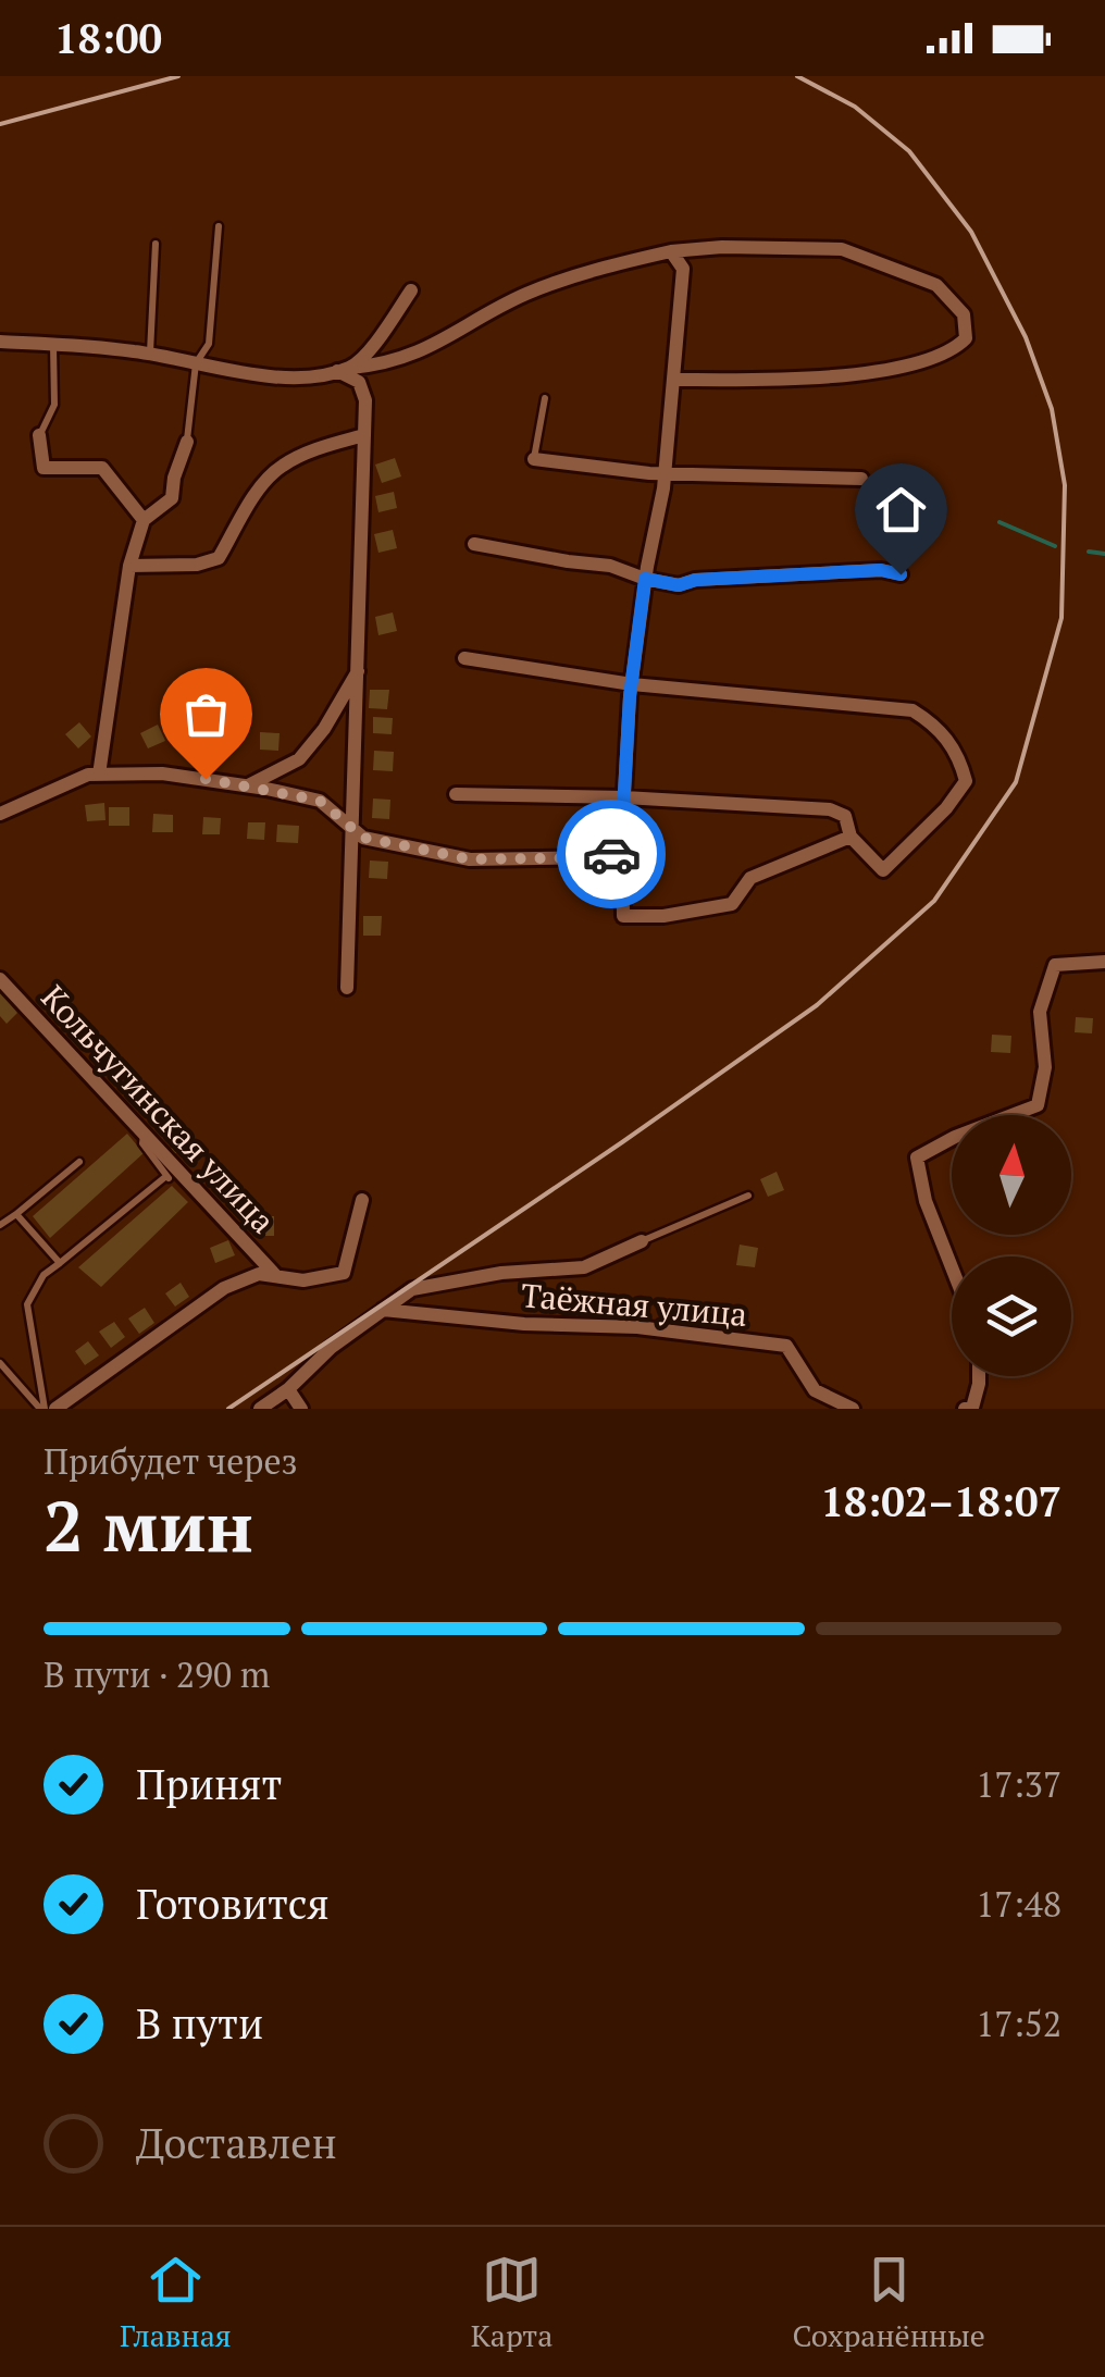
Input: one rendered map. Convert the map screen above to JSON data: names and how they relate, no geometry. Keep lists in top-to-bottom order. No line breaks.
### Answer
{"streets":{"street":["Кольчугинская улица","Таёжная улица"]},"north":"top","page":{"status":"18:00","heading":["2 мин","Прибудет через","18:02–18:07"],"bar":"В пути · 290 m","list":[["Принят","17:37"],["Готовится","17:48"],["В пути","17:52"],"Доставлен"],"tabs":["Главная","Карта","Сохранённые"]}}
